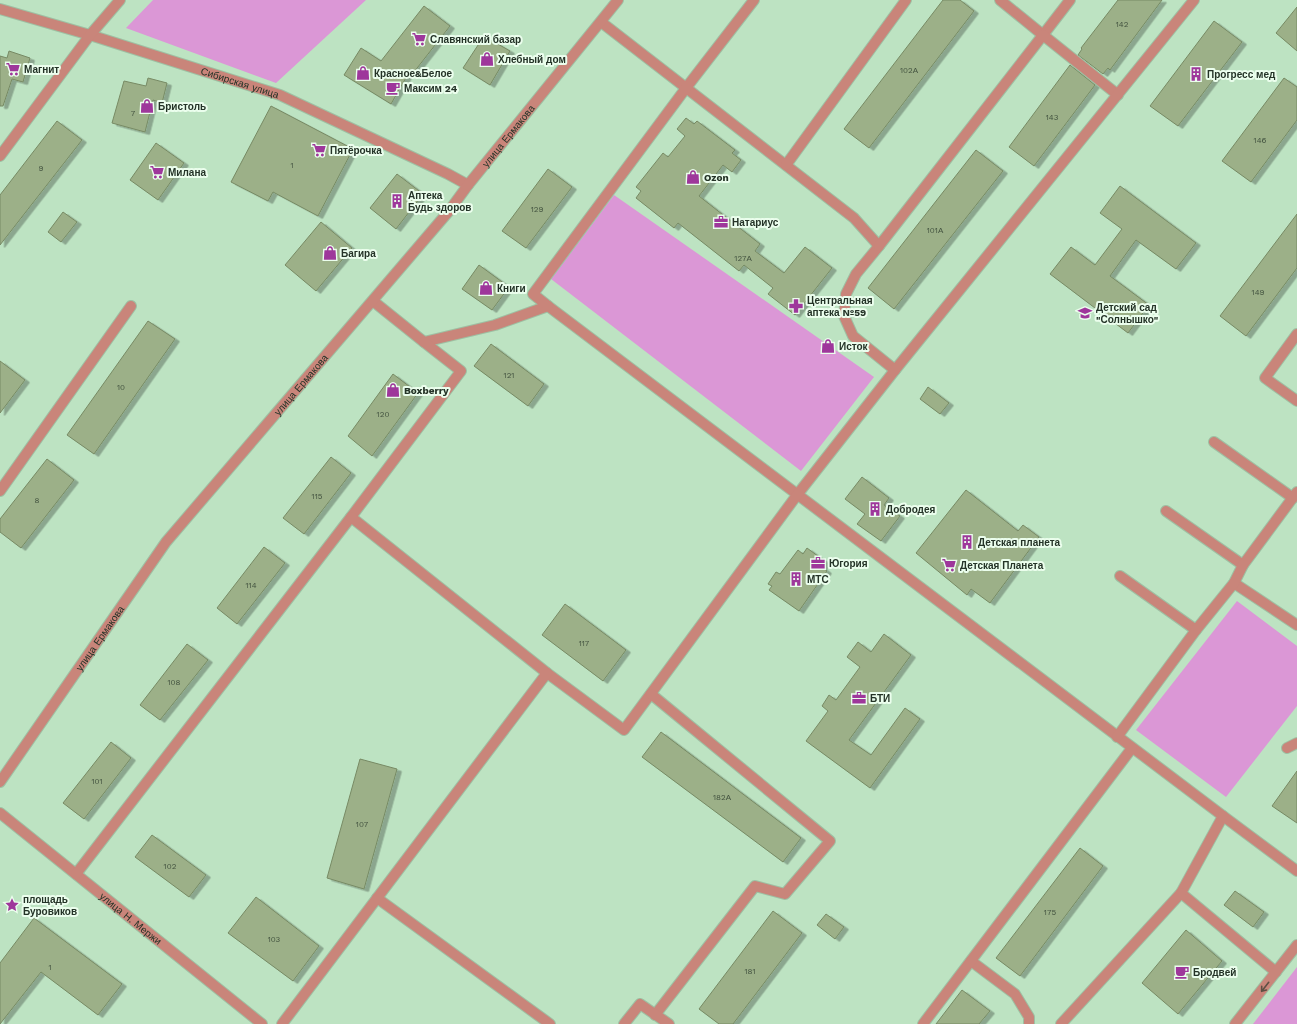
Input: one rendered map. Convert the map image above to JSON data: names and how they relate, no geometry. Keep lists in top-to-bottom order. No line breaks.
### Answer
{"streets":{"street":["Сибирская улица","улица Ермакова","улица Н. Мержи"]},"crossings":[["Сибирская улица","улица Ермакова"]],"places":{"supermarket":["Славянский базар","Магнит","Пятёрочка","Милана","Детская Планета"],"shop":["Хлебный дом","Красное&Белое","Бристоль","Ozon","Багира","Книги","Исток","Boxberry"],"building":["Прогресс мед","Аптека Будь здоров","Добродея","Детская планета","МТС"],"cafe":["Максим 24","Бродвей"],"office":["Натариус","Югория","БТИ"],"pharmacy":["Центральная аптека №59"],"school or university":["Детский сад \"Солнышко\""],"place":["площадь Буровиков"]},"house_numbers":["142","102А","7","143","146","1","9","129","101А","127А","149","121","10","120","115","8","114","117","108","101","182А","107","102","175","103","1","181"]}
